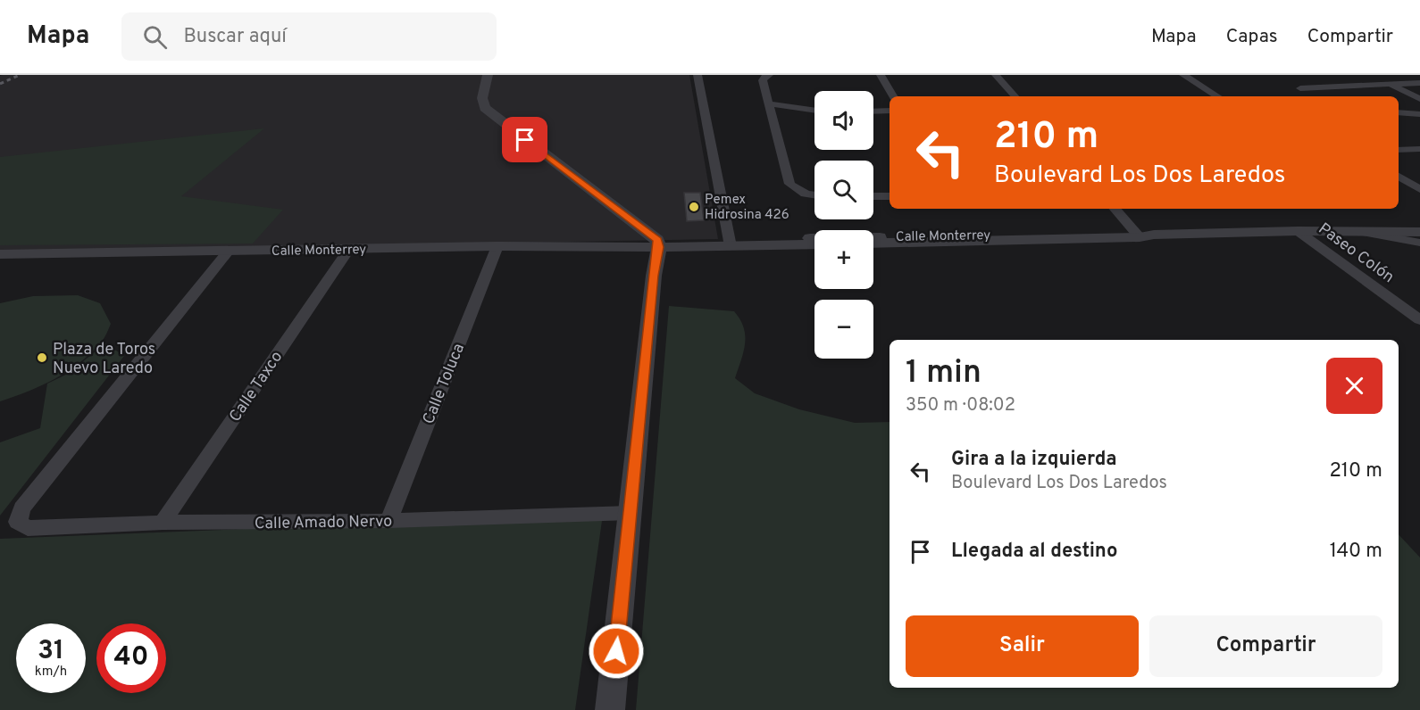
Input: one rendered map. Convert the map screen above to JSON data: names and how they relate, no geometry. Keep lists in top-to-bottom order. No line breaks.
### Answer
{"streets":{"street":["Calle Monterrey","Paseo Colón","Calle Toluca","Calle Taxco","Calle Amado Nervo"]},"crossings":[["Calle Monterrey","Paseo Colón"],["Calle Monterrey","Calle Toluca"],["Calle Monterrey","Calle Taxco"],["Calle Monterrey","Calle Amado Nervo"],["Calle Toluca","Calle Amado Nervo"],["Calle Taxco","Calle Amado Nervo"]],"places":["Pemex Hidrosina 426","Plaza de Toros Nuevo Laredo"],"page":{"header":"Mapa","search":"Buscar aquí","nav":["Mapa","Capas","Compartir"],"map_buttons":["+","−"],"turn":["210 m","Boulevard Los Dos Laredos"],"heading":["1 min","350 m · 08:02"],"list":[{"name":"Gira a la izquierda","note":"Boulevard Los Dos Laredos","value":"210 m"},{"name":"Llegada al destino","value":"140 m"}],"buttons":["Salir","Compartir"],"speed":"31 km/h","limit":"40"}}
